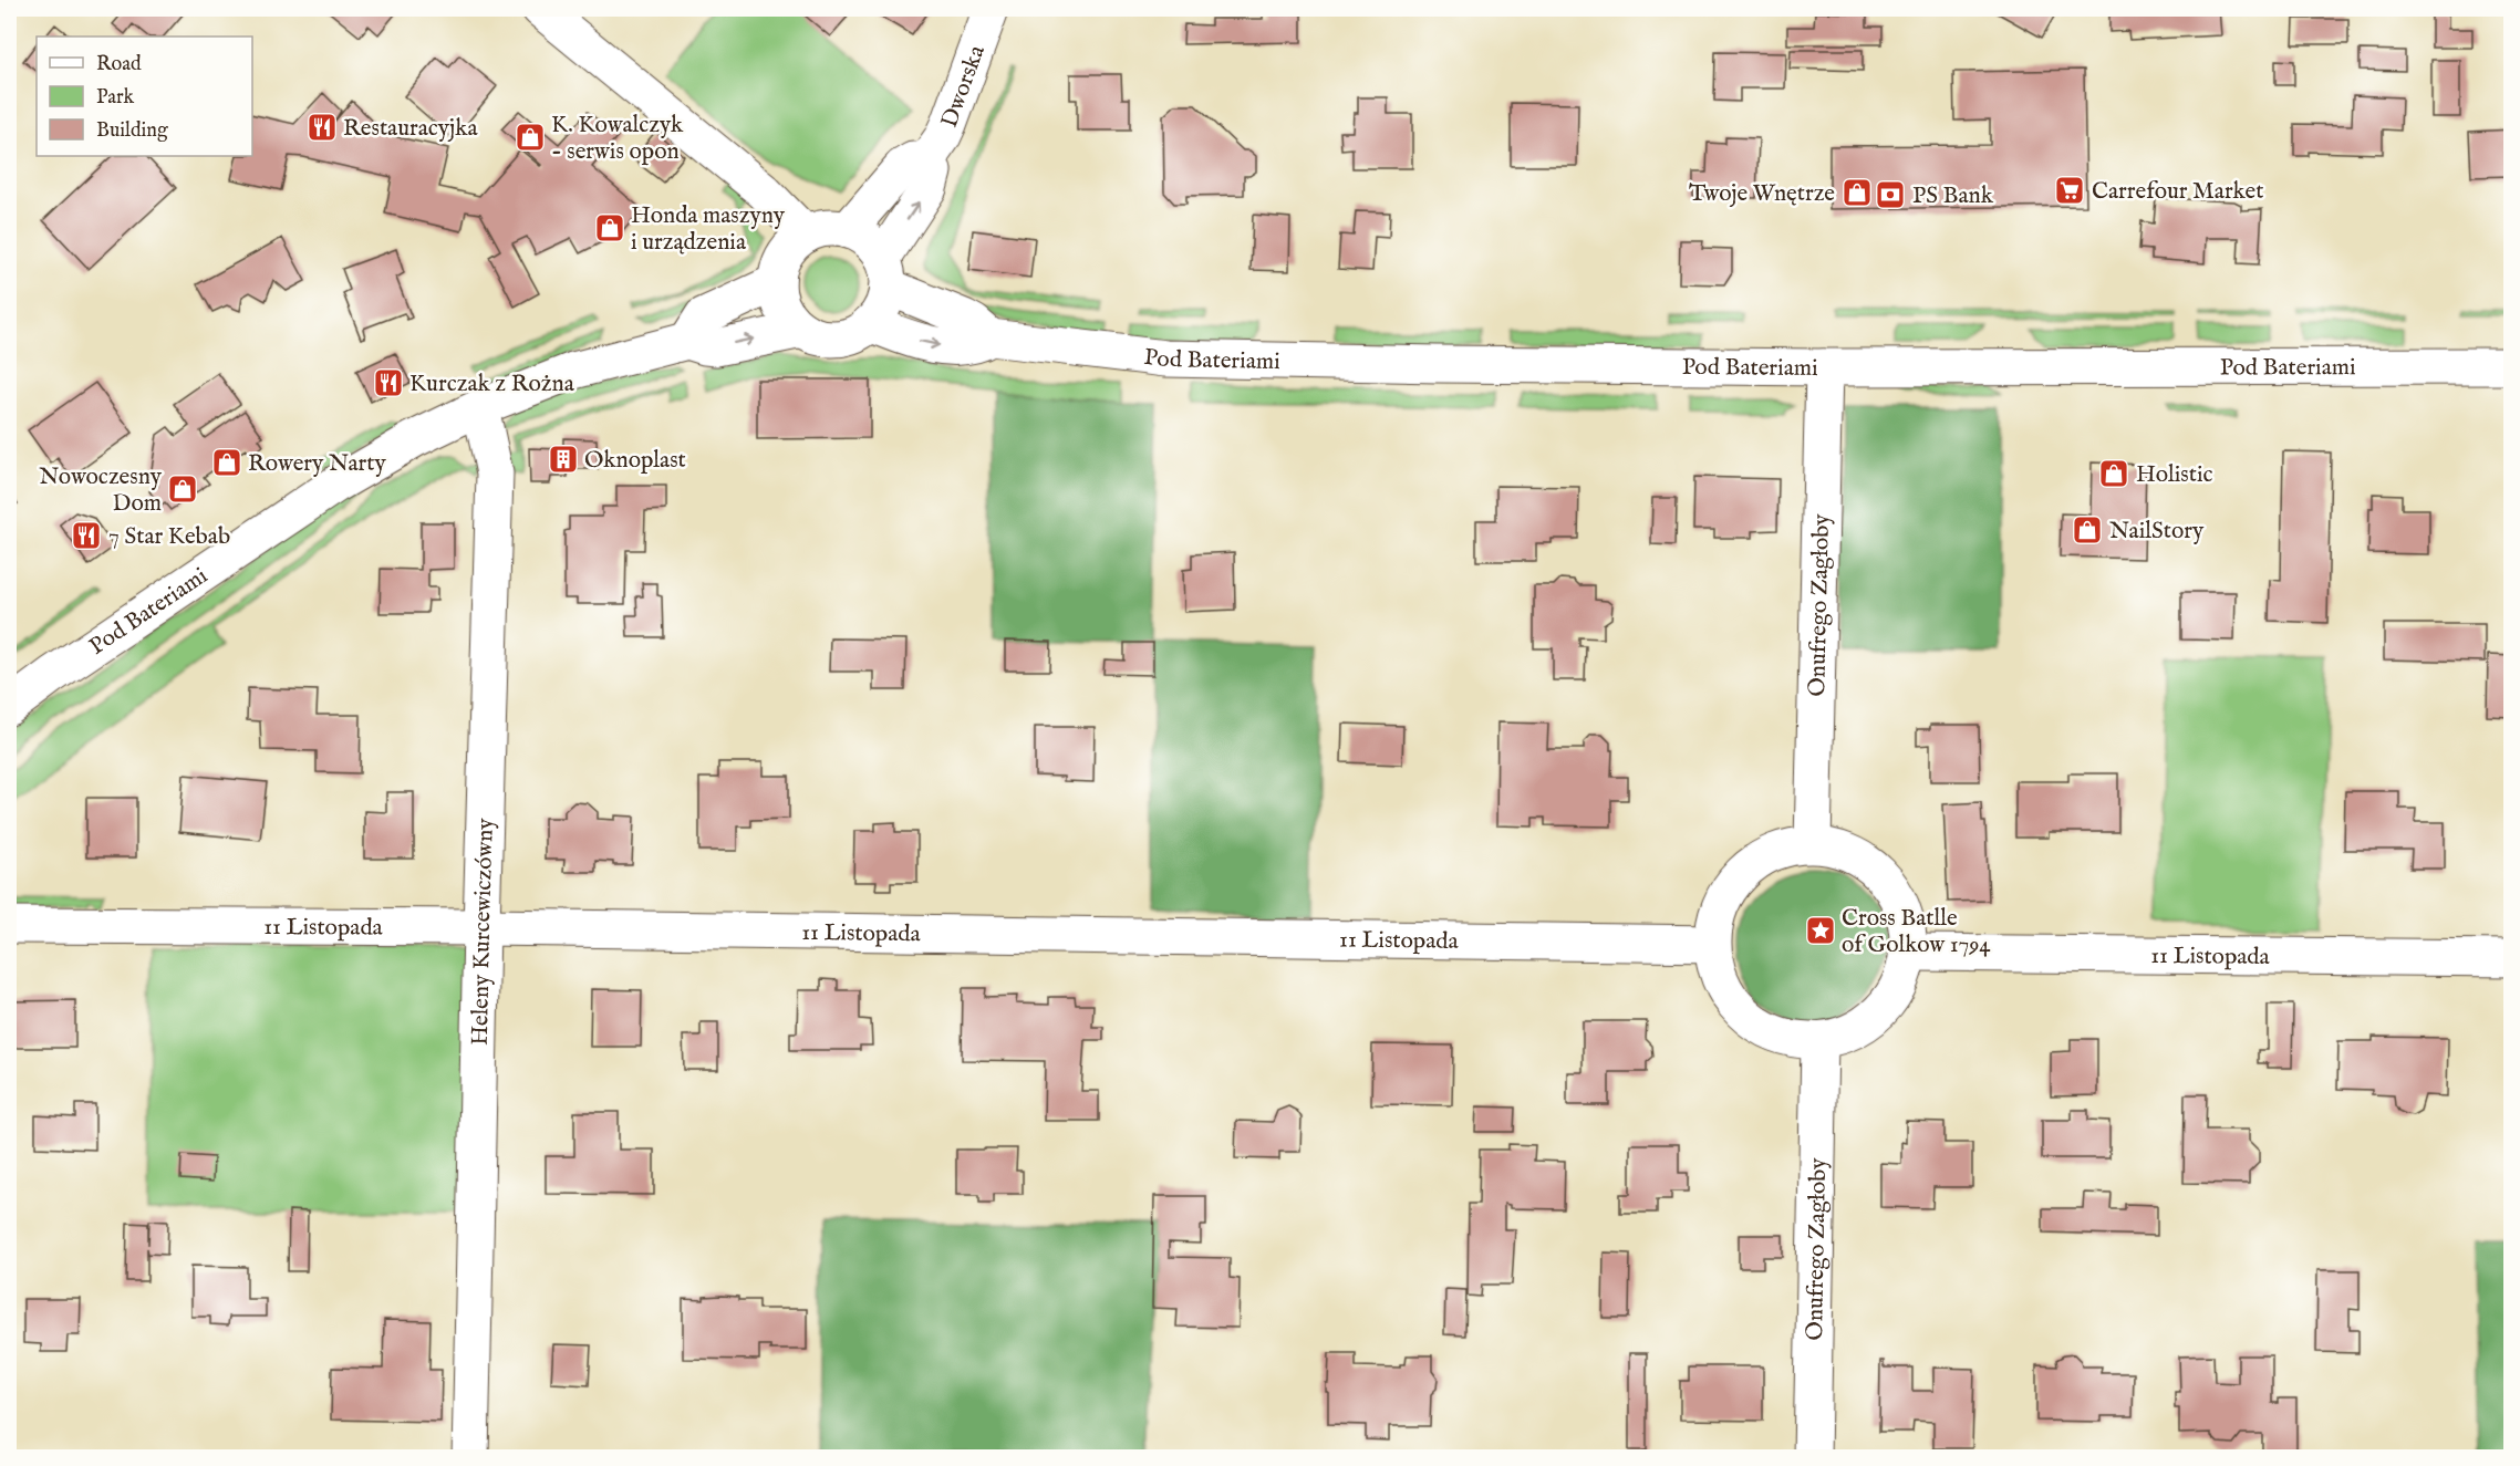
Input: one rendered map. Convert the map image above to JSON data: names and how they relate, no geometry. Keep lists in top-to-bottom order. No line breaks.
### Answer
{"streets":{"street":["Dworska","Pod Bateriami","Onufrego Zagłoby","11 Listopada","Heleny Kurcewiczówny"]},"crossings":[["Pod Bateriami","Onufrego Zagłoby"],["Pod Bateriami","Heleny Kurcewiczówny"],["Onufrego Zagłoby","11 Listopada"],["11 Listopada","Heleny Kurcewiczówny"]],"places":{"restaurant":["Restauracyjka","Kurczak z Rożna","7 Star Kebab"],"shop":["K. Kowalczyk - serwis opon","Twoje Wnętrze","Honda maszyny i urządzenia","Rowery Narty","Holistic","Nowoczesny Dom","NailStory"],"supermarket":["Carrefour Market"],"bank":["PS Bank"],"building":["Oknoplast"],"place":["Cross Batlle of Golkow 1794"]},"legend":["Road","Park","Building"]}
